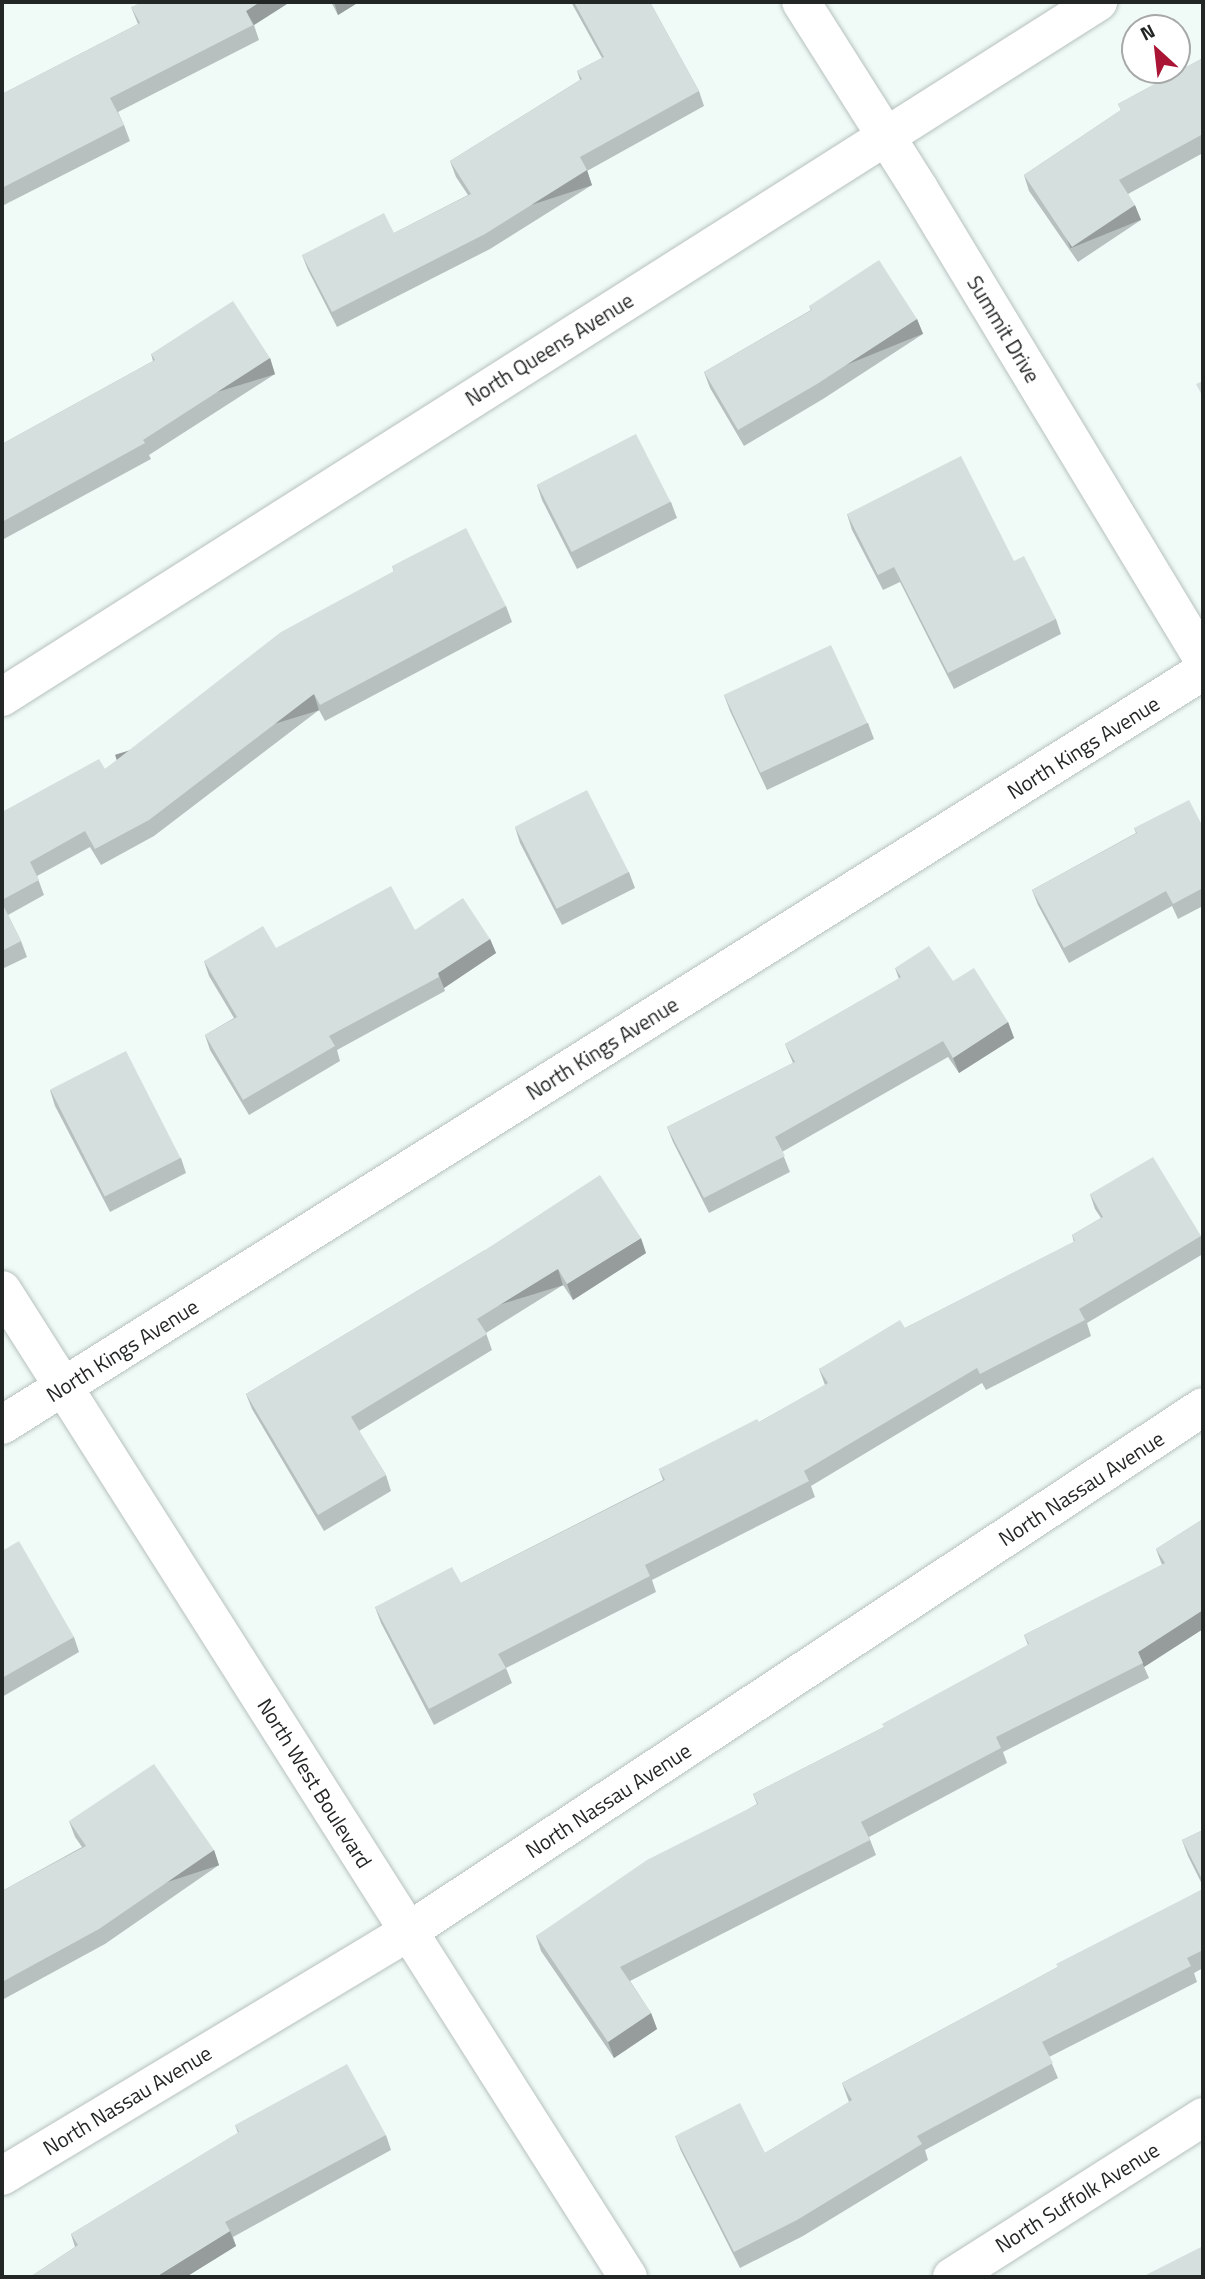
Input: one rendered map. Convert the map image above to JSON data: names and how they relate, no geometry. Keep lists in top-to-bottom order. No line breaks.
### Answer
{"streets":{"street":["Summit Drive","North Queens Avenue","North Kings Avenue","North Nassau Avenue","North West Boulevard","North Suffolk Avenue"]},"crossings":[["Summit Drive","North Queens Avenue"],["North Kings Avenue","North West Boulevard"],["North Nassau Avenue","North West Boulevard"]],"north":"top left"}
